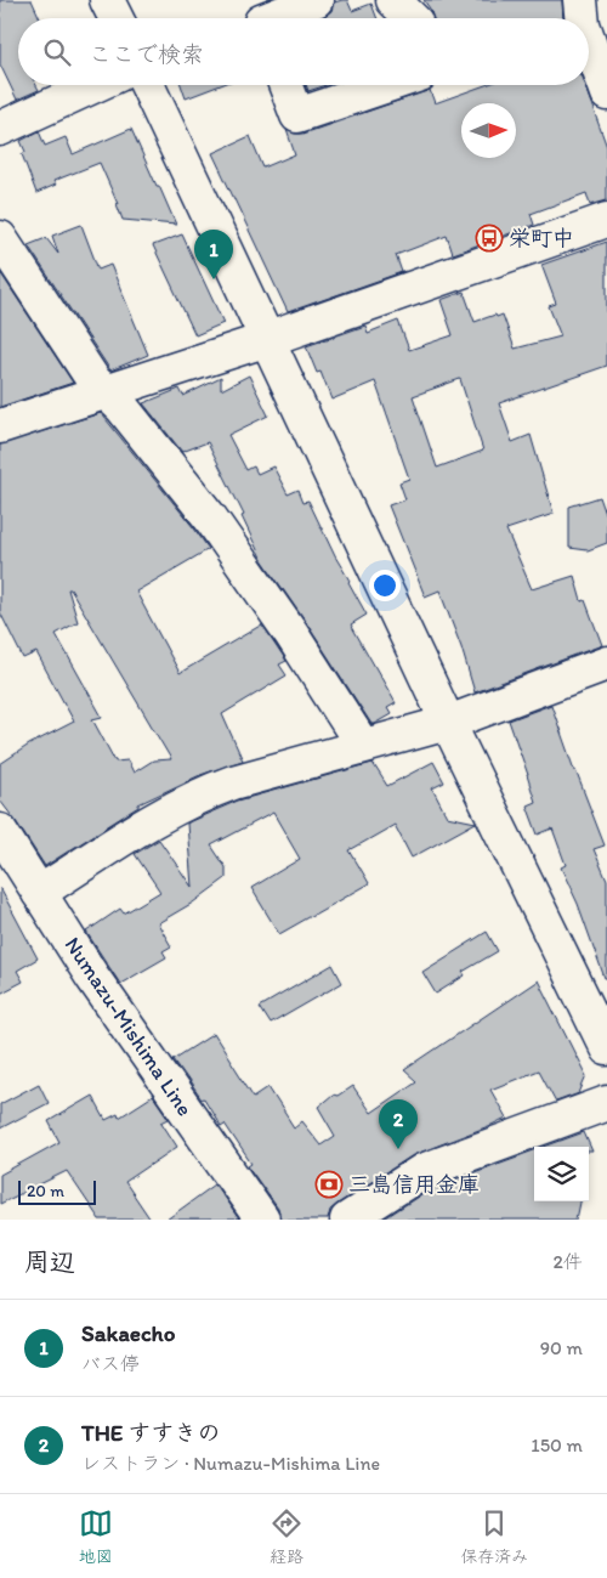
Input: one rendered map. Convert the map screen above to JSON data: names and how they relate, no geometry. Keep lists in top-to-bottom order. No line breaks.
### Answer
{"streets":{"street":["Numazu-Mishima Line"]},"places":{"bus stop":["栄町中"],"bank":["三島信用金庫"]},"scale_bar":"20 m","north":"right","page":{"search":"ここで検索","pins":["1","2"],"scale":"20 m","heading":["周辺","2件"],"list":[{"mark":"1","name":"Sakaecho","note":"バス停","value":"90 m"},{"mark":"2","name":"THE すすきの","note":"レストラン · Numazu-Mishima Line","value":"150 m"}],"nav":["地図","経路","保存済み"]}}
